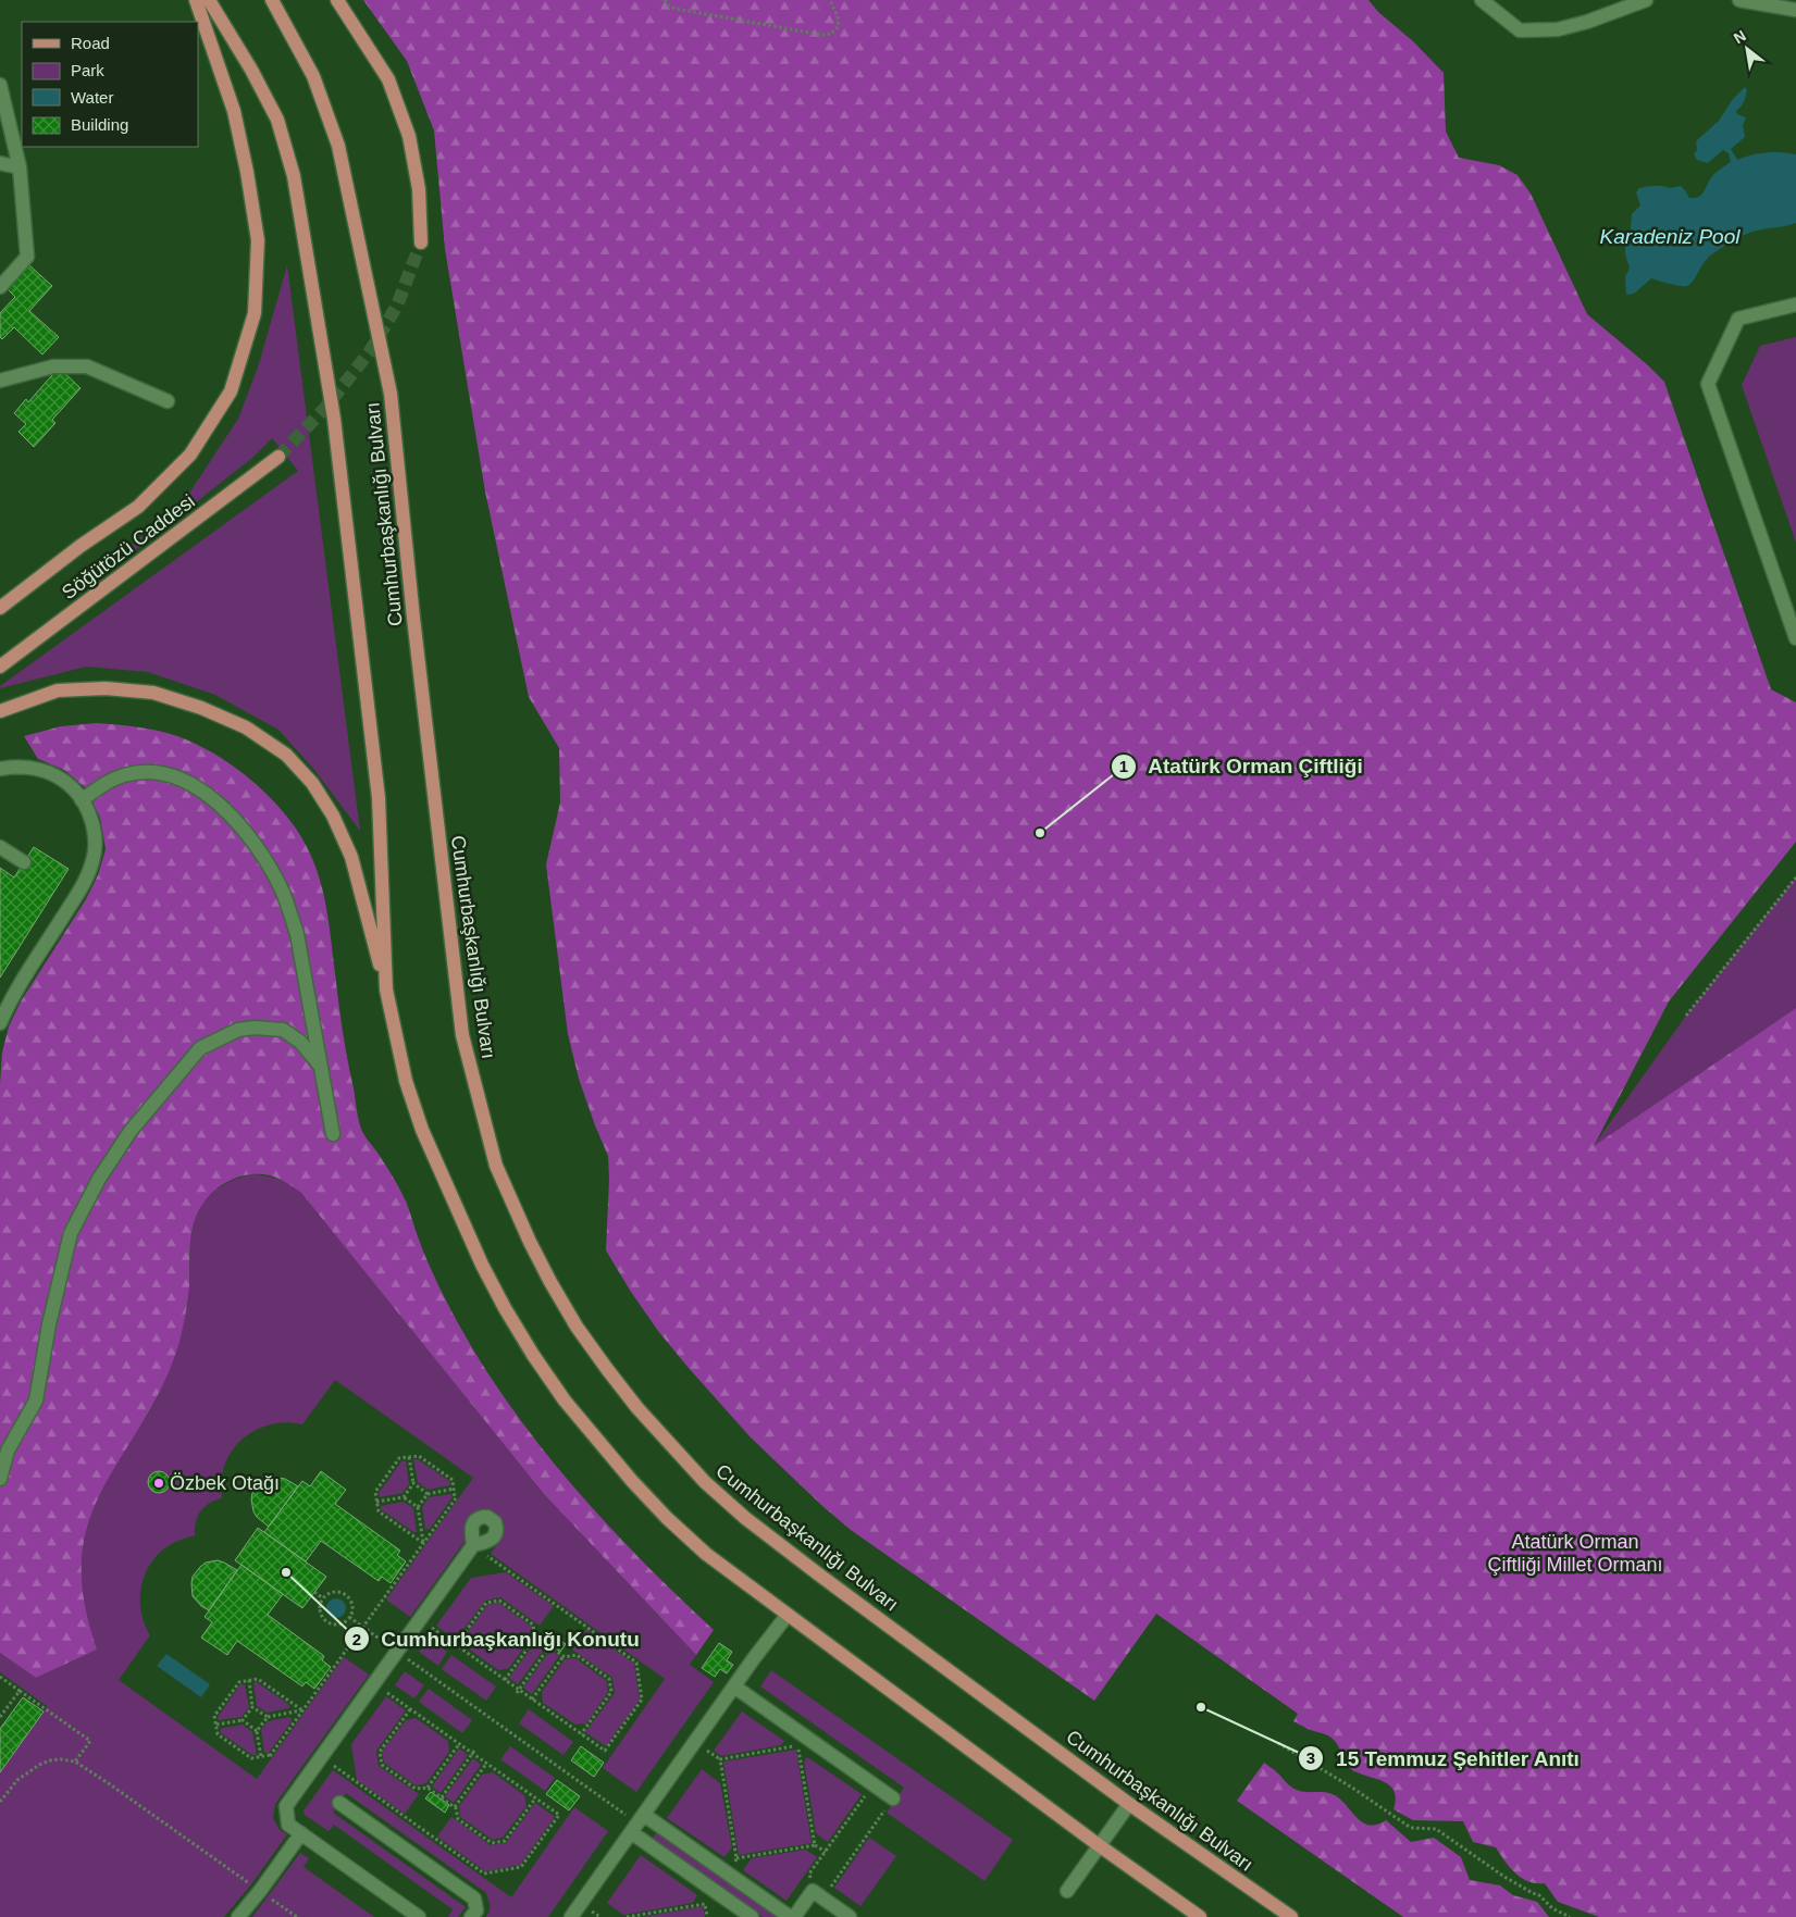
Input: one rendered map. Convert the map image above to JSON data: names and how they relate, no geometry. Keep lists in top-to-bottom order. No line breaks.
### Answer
{"streets":{"main road":["Cumhurbaşkanlığı Bulvarı","Söğütözü Caddesi"]},"water":["Karadeniz Pool"],"parks":["Atatürk Orman Çiftliği Millet Ormanı"],"places":["Atatürk Orman Çiftliği","Özbek Otağı","Cumhurbaşkanlığı Konutu","15 Temmuz Şehitler Anıtı"],"legend":["Road","Park","Water","Building"],"north":"top left"}
